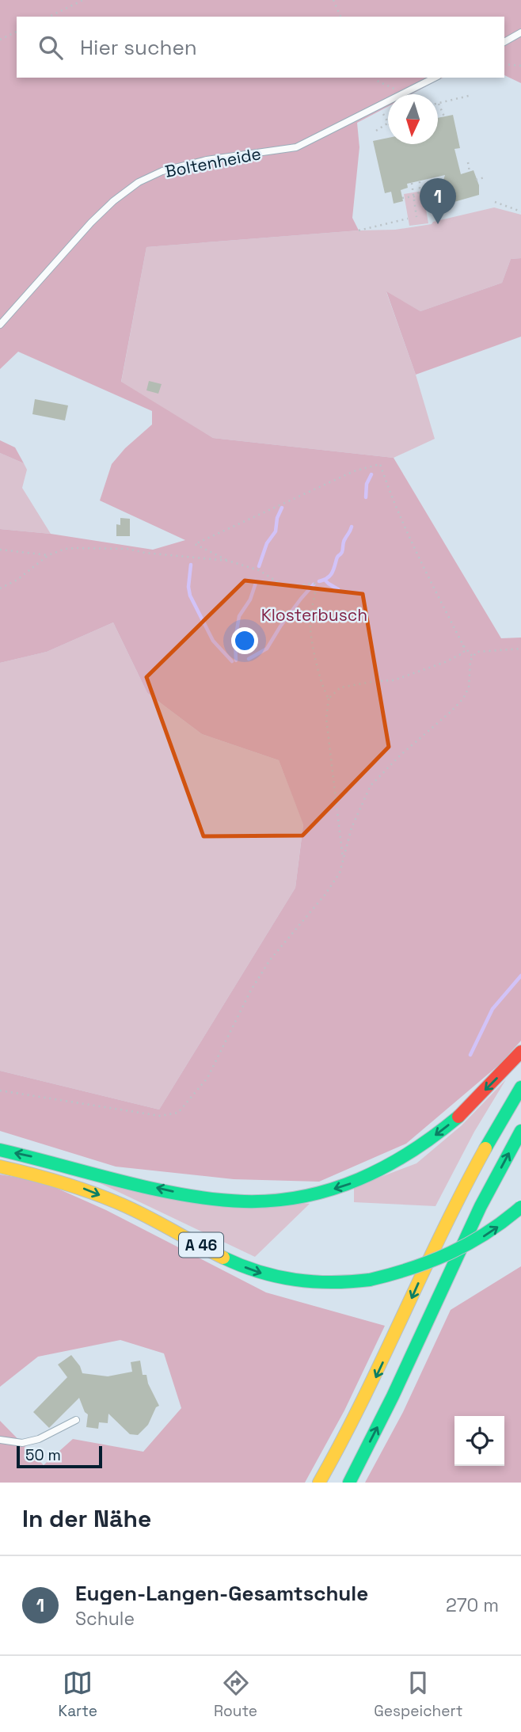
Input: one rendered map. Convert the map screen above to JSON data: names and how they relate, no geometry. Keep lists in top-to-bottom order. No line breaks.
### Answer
{"streets":{"highway":["A 46"],"lane":["Boltenheide"]},"parks":["Klosterbusch"],"scale_bar":"50 m","north":"bottom","page":{"search":"Hier suchen","pins":"1","scale":"50 m","heading":"In der Nähe","list":[{"mark":"1","name":"Eugen-Langen-Gesamtschule","note":"Schule","value":"270 m"}],"nav":["Karte","Route","Gespeichert"]}}
